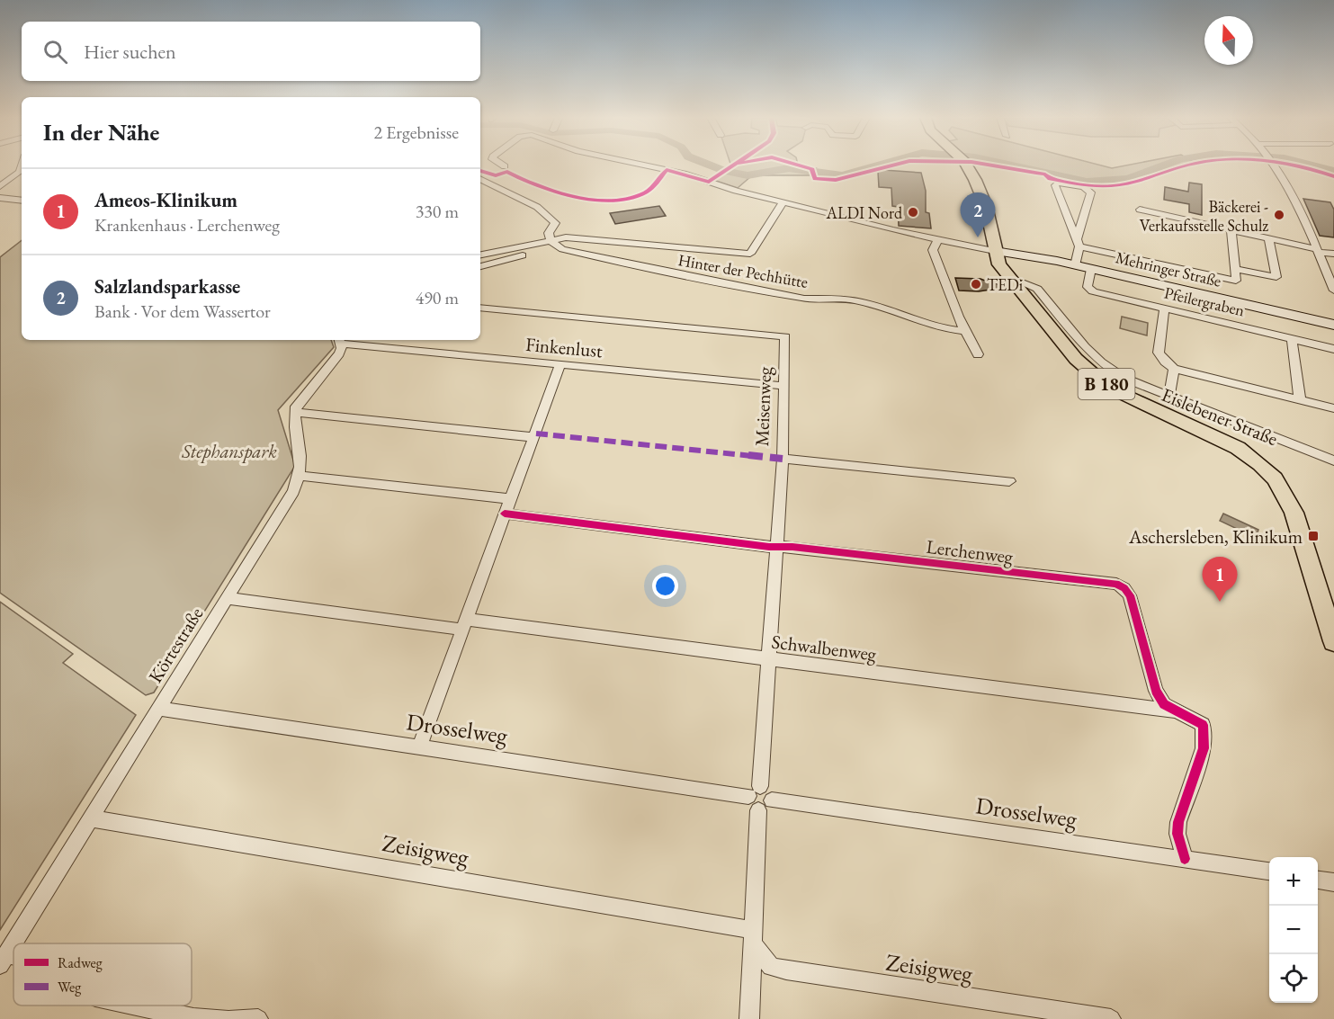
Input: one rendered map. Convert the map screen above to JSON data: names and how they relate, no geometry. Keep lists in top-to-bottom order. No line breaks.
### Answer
{"streets":{"main road":["Mehringer Straße","B 180","Eislebener Straße"],"street":["Hinter der Pechhütte","Pfeilergraben","Finkenlust","Meisenweg","Lerchenweg","Körtestraße","Schwalbenweg","Drosselweg","Zeisigweg"]},"crossings":[["Mehringer Straße","Pfeilergraben"],["Mehringer Straße","Eislebener Straße"],["Finkenlust","Meisenweg"],["Meisenweg","Lerchenweg"],["Meisenweg","Schwalbenweg"],["Meisenweg","Drosselweg"],["Meisenweg","Zeisigweg"],["Lerchenweg","Schwalbenweg"],["Lerchenweg","Drosselweg"],["Körtestraße","Schwalbenweg"],["Körtestraße","Drosselweg"],["Körtestraße","Zeisigweg"]],"parks":["Stephanspark"],"places":{"other":["ALDI Nord","Bäckerei - Verkaufsstelle Schulz","TEDi"],"transit":["Aschersleben, Klinikum"]},"legend":["Radweg","Weg"],"north":"top","page":{"search":"Hier suchen","heading":["In der Nähe","2 Ergebnisse"],"list":[{"mark":"1","name":"Ameos-Klinikum","note":"Krankenhaus · Lerchenweg","value":"330 m"},{"mark":"2","name":"Salzlandsparkasse","note":"Bank · Vor dem Wassertor","value":"490 m"}],"pins":["2","1"],"map_buttons":["+","−"]}}
